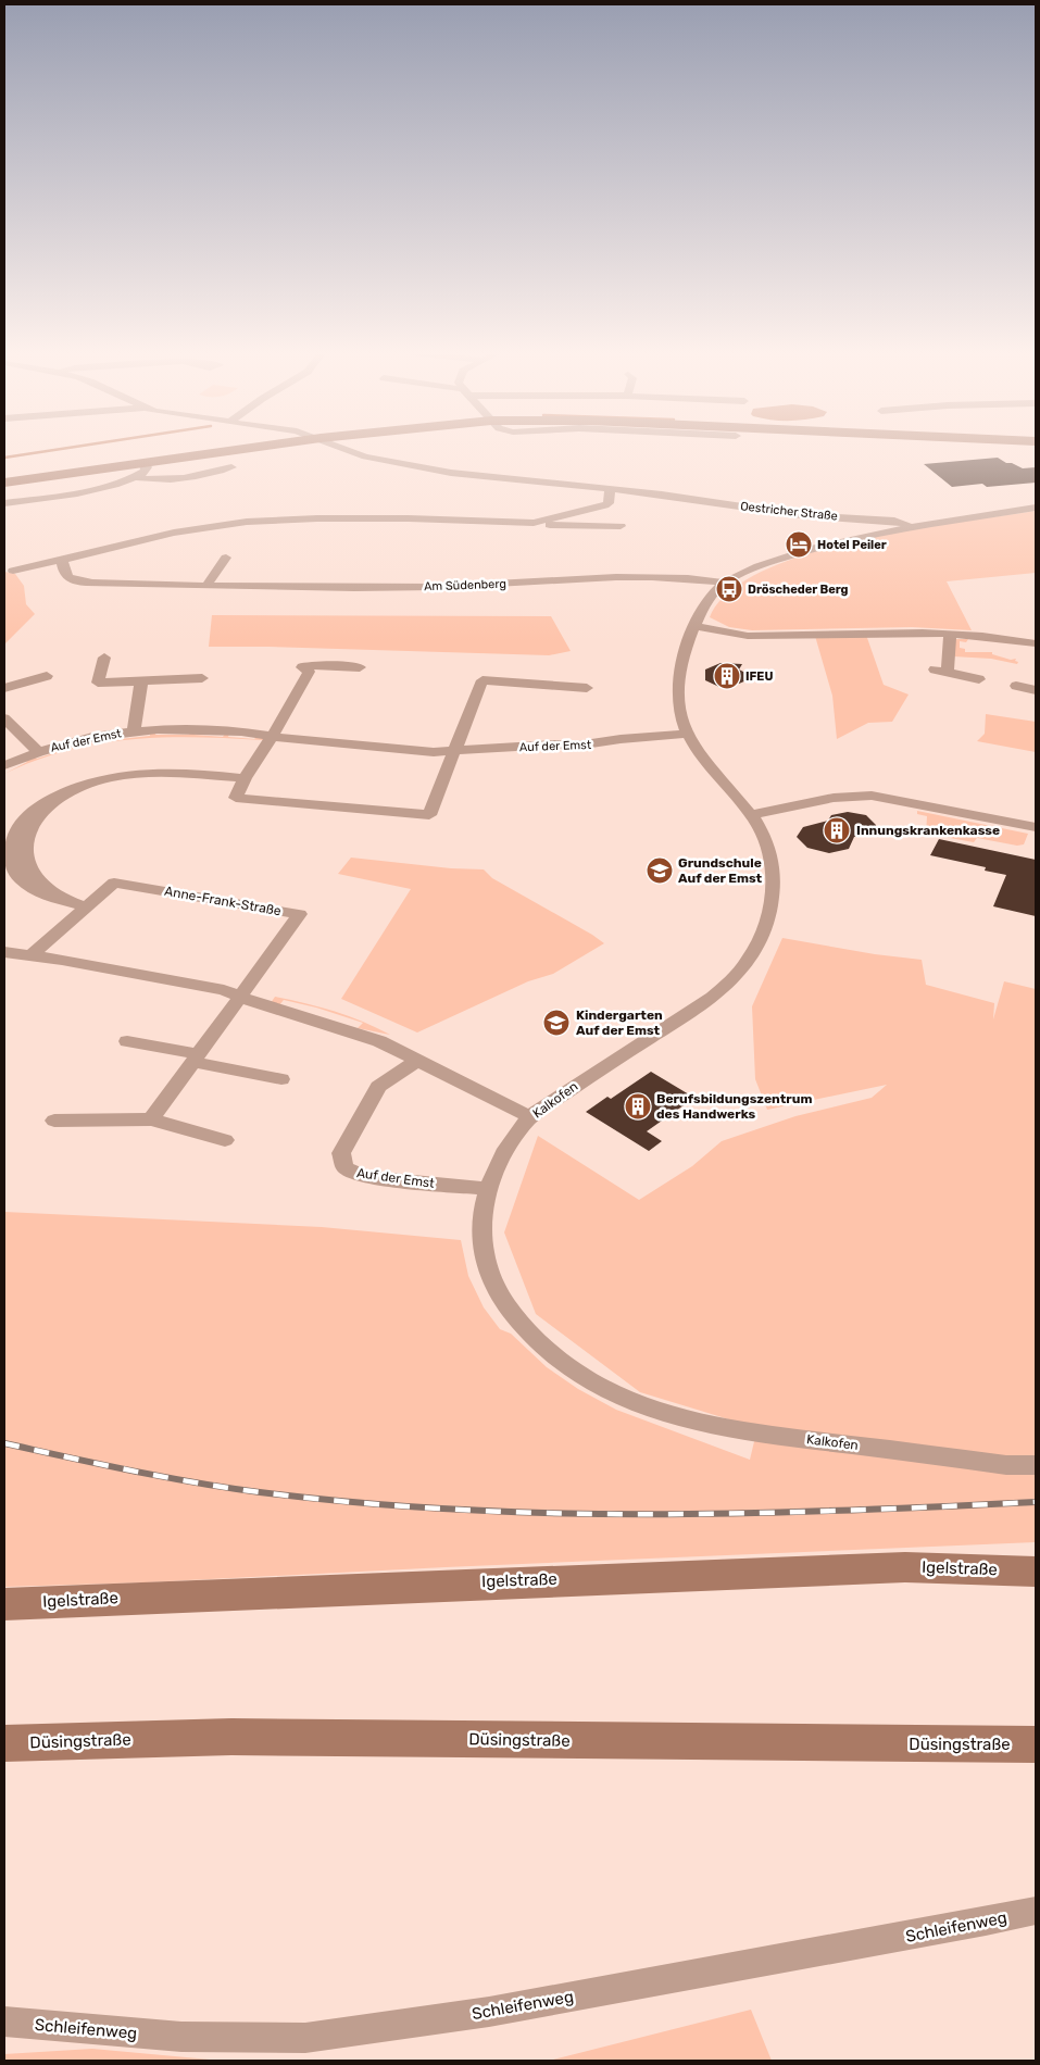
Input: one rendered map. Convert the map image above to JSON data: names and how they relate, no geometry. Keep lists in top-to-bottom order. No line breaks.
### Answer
{"streets":{"street":["Oestricher Straße","Am Südenberg","Auf der Emst","Anne-Frank-Straße","Kalkofen","Igelstraße","Düsingstraße","Schleifenweg"]},"crossings":[["Oestricher Straße","Am Südenberg"],["Oestricher Straße","Kalkofen"],["Auf der Emst","Kalkofen"]],"places":{"hotel":["Hotel Peiler"],"bus stop":["Dröscheder Berg"],"building":["IFEU","Innungskrankenkasse","Berufsbildungszentrum des Handwerks"],"school or university":["Grundschule Auf der Emst","Kindergarten Auf der Emst"]}}
